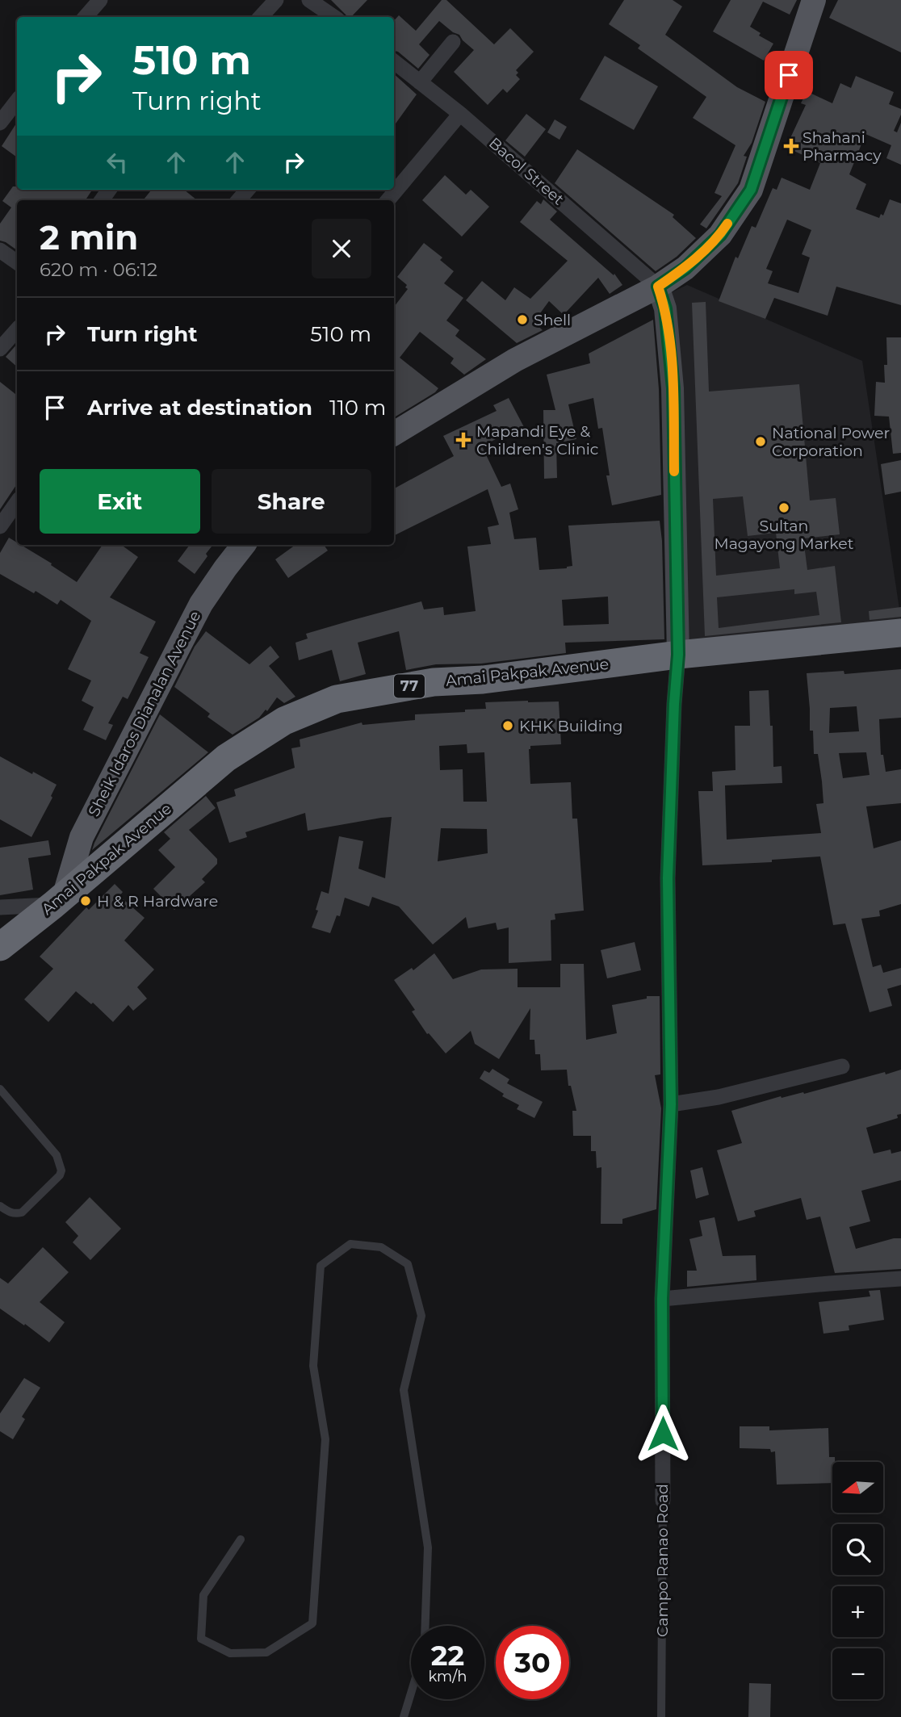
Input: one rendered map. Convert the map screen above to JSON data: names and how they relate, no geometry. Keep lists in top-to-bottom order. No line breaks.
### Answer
{"streets":{"highway":["Amai Pakpak Avenue","77"],"main road":["Sheik Idaros Dianalan Avenue","Campo Ranao Road"],"street":["Bacol Street"]},"crossings":[["Bacol Street","Campo Ranao Road"],["Amai Pakpak Avenue","Sheik Idaros Dianalan Avenue"],["Amai Pakpak Avenue","Campo Ranao Road"]],"places":{"health":["Shahani Pharmacy","Mapandi Eye & Children's Clinic"],"other":["Shell","National Power Corporation","Sultan Magayong Market","KHK Building","H & R Hardware"]},"north":"left","page":{"turn":["510 m","Turn right"],"heading":["2 min","620 m · 06:12"],"list":[{"name":"Turn right","value":"510 m"},{"name":"Arrive at destination","value":"110 m"}],"buttons":["Exit","Share"],"map_buttons":["+","−"],"speed":"22 km/h","limit":"30"}}
